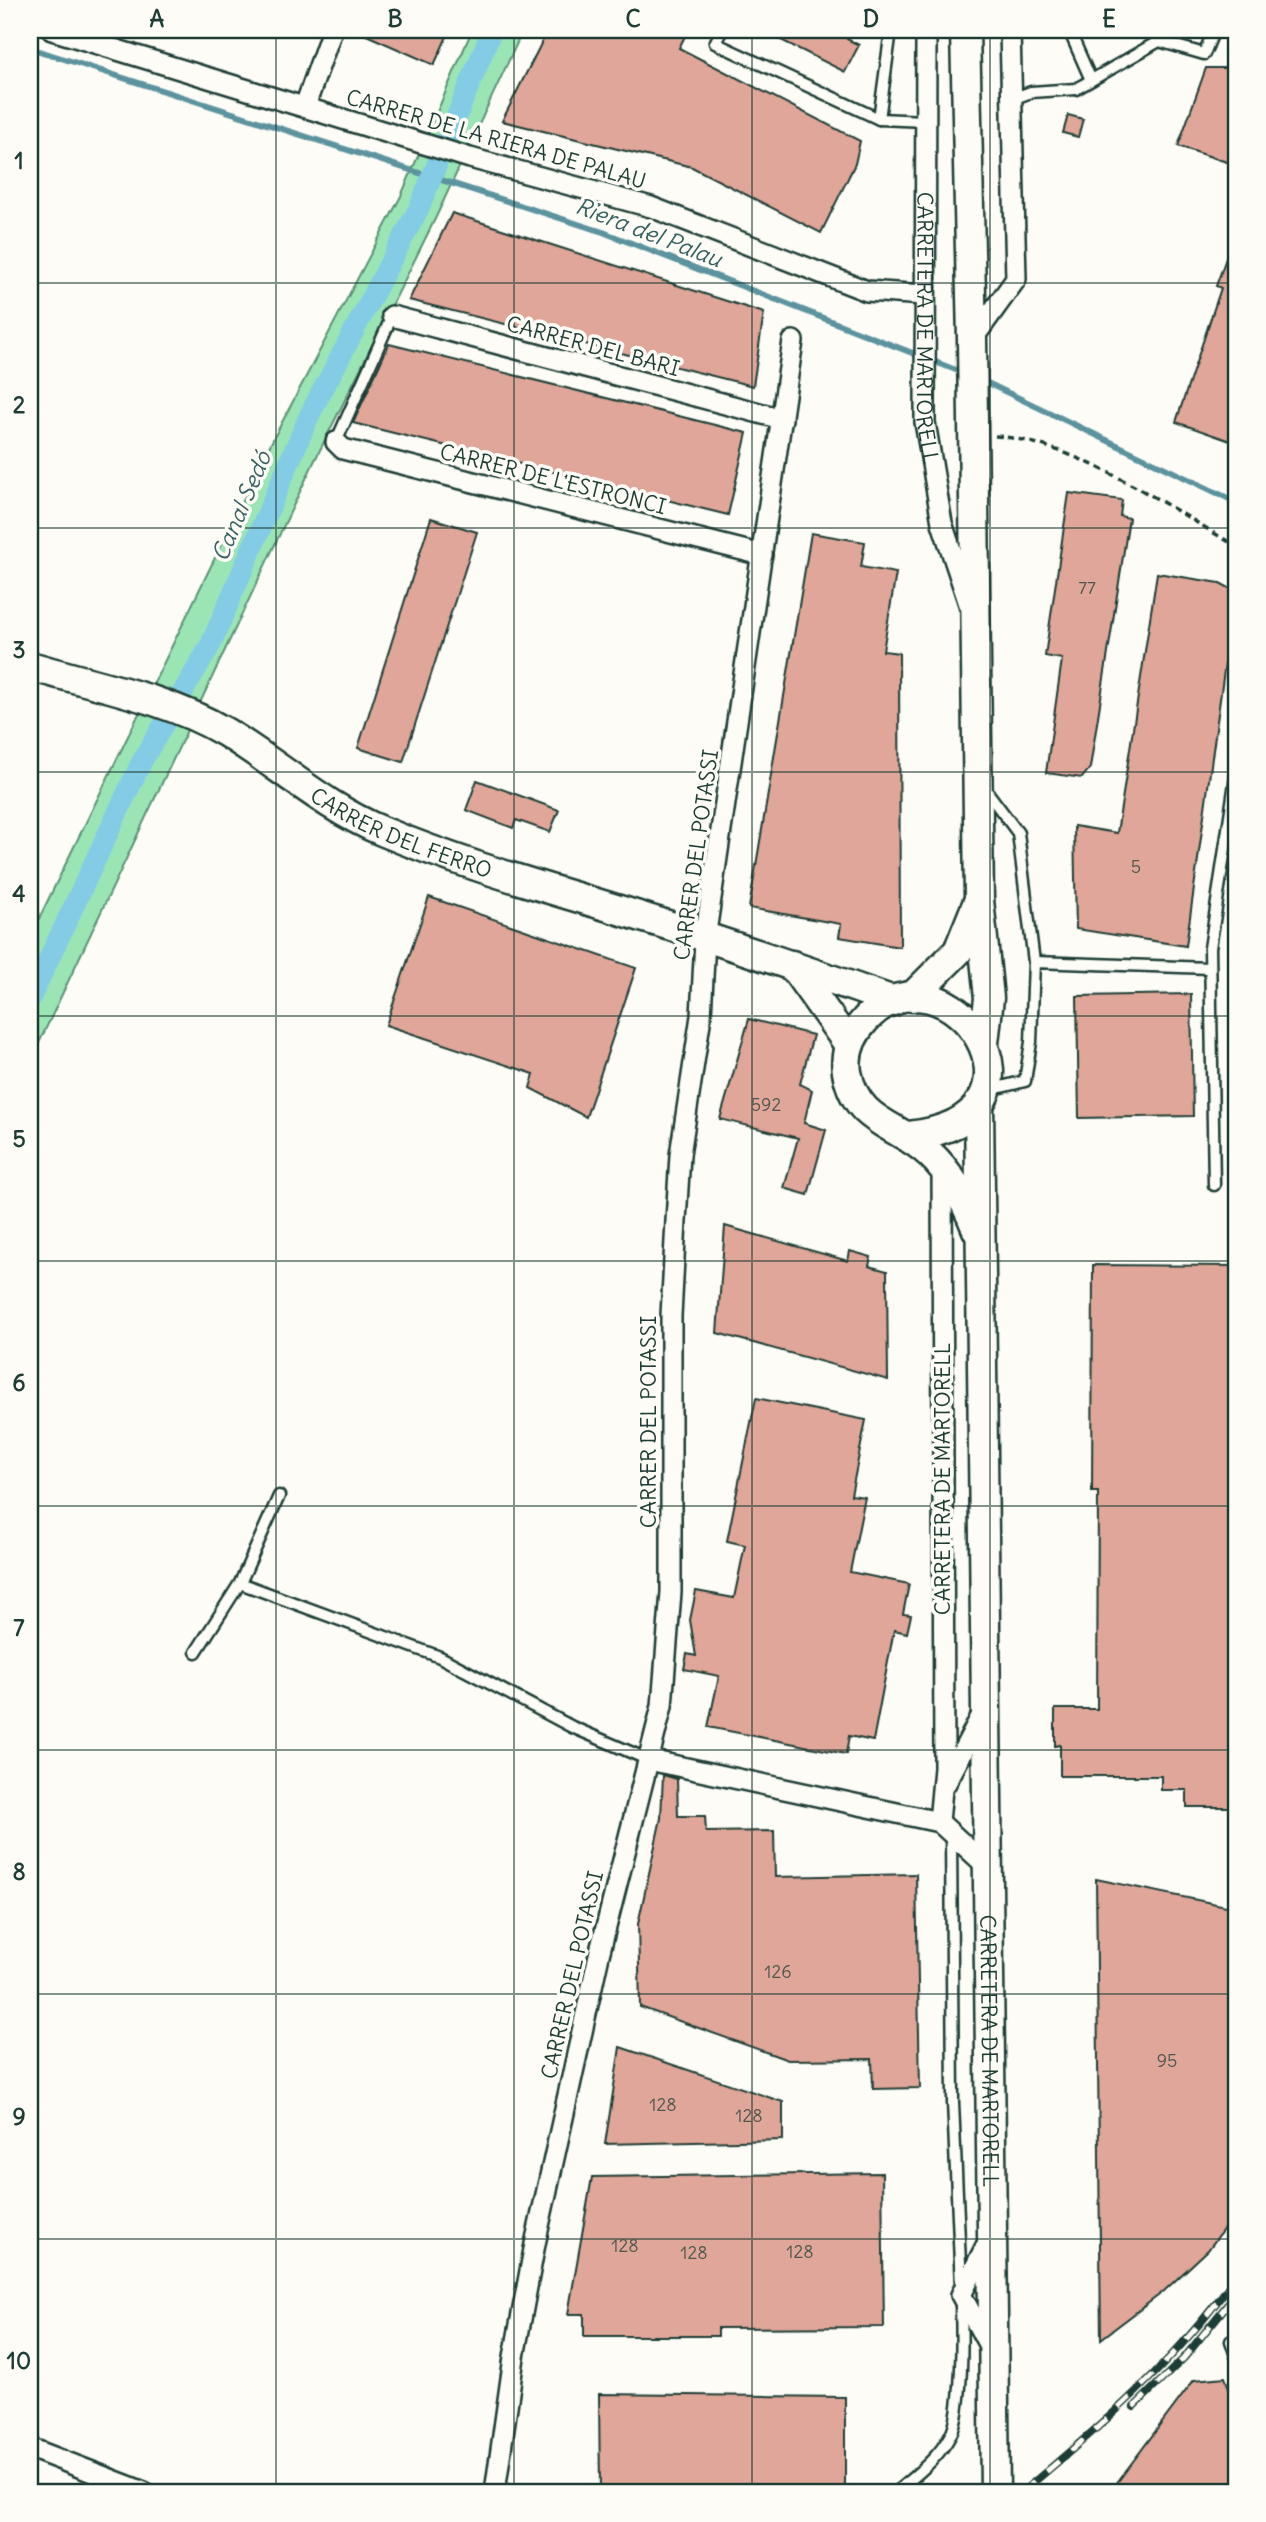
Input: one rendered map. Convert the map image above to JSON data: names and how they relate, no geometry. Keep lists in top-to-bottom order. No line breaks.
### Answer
{"streets":{"main road":["CARRETERA DE MARTORELL","CARRER DEL FERRO"],"street":["CARRER DE LA RIERA DE PALAU","CARRER DEL BARI","CARRER DE L'ESTRONCI","CARRER DEL POTASSI"]},"crossings":[["CARRER DE LA RIERA DE PALAU","CARRETERA DE MARTORELL"],["CARRETERA DE MARTORELL","CARRER DEL FERRO"],["CARRER DEL BARI","CARRER DEL POTASSI"],["CARRER DE L'ESTRONCI","CARRER DEL POTASSI"],["CARRER DEL FERRO","CARRER DEL POTASSI"]],"water":["Riera del Palau","Canal Sedó"],"house_numbers":["77","5","592","126","95","128","128","128","128","128"],"grid":{"columns":["A","B","C","D","E"],"rows":["1","2","3","4","5","6","7","8","9","10"]}}
